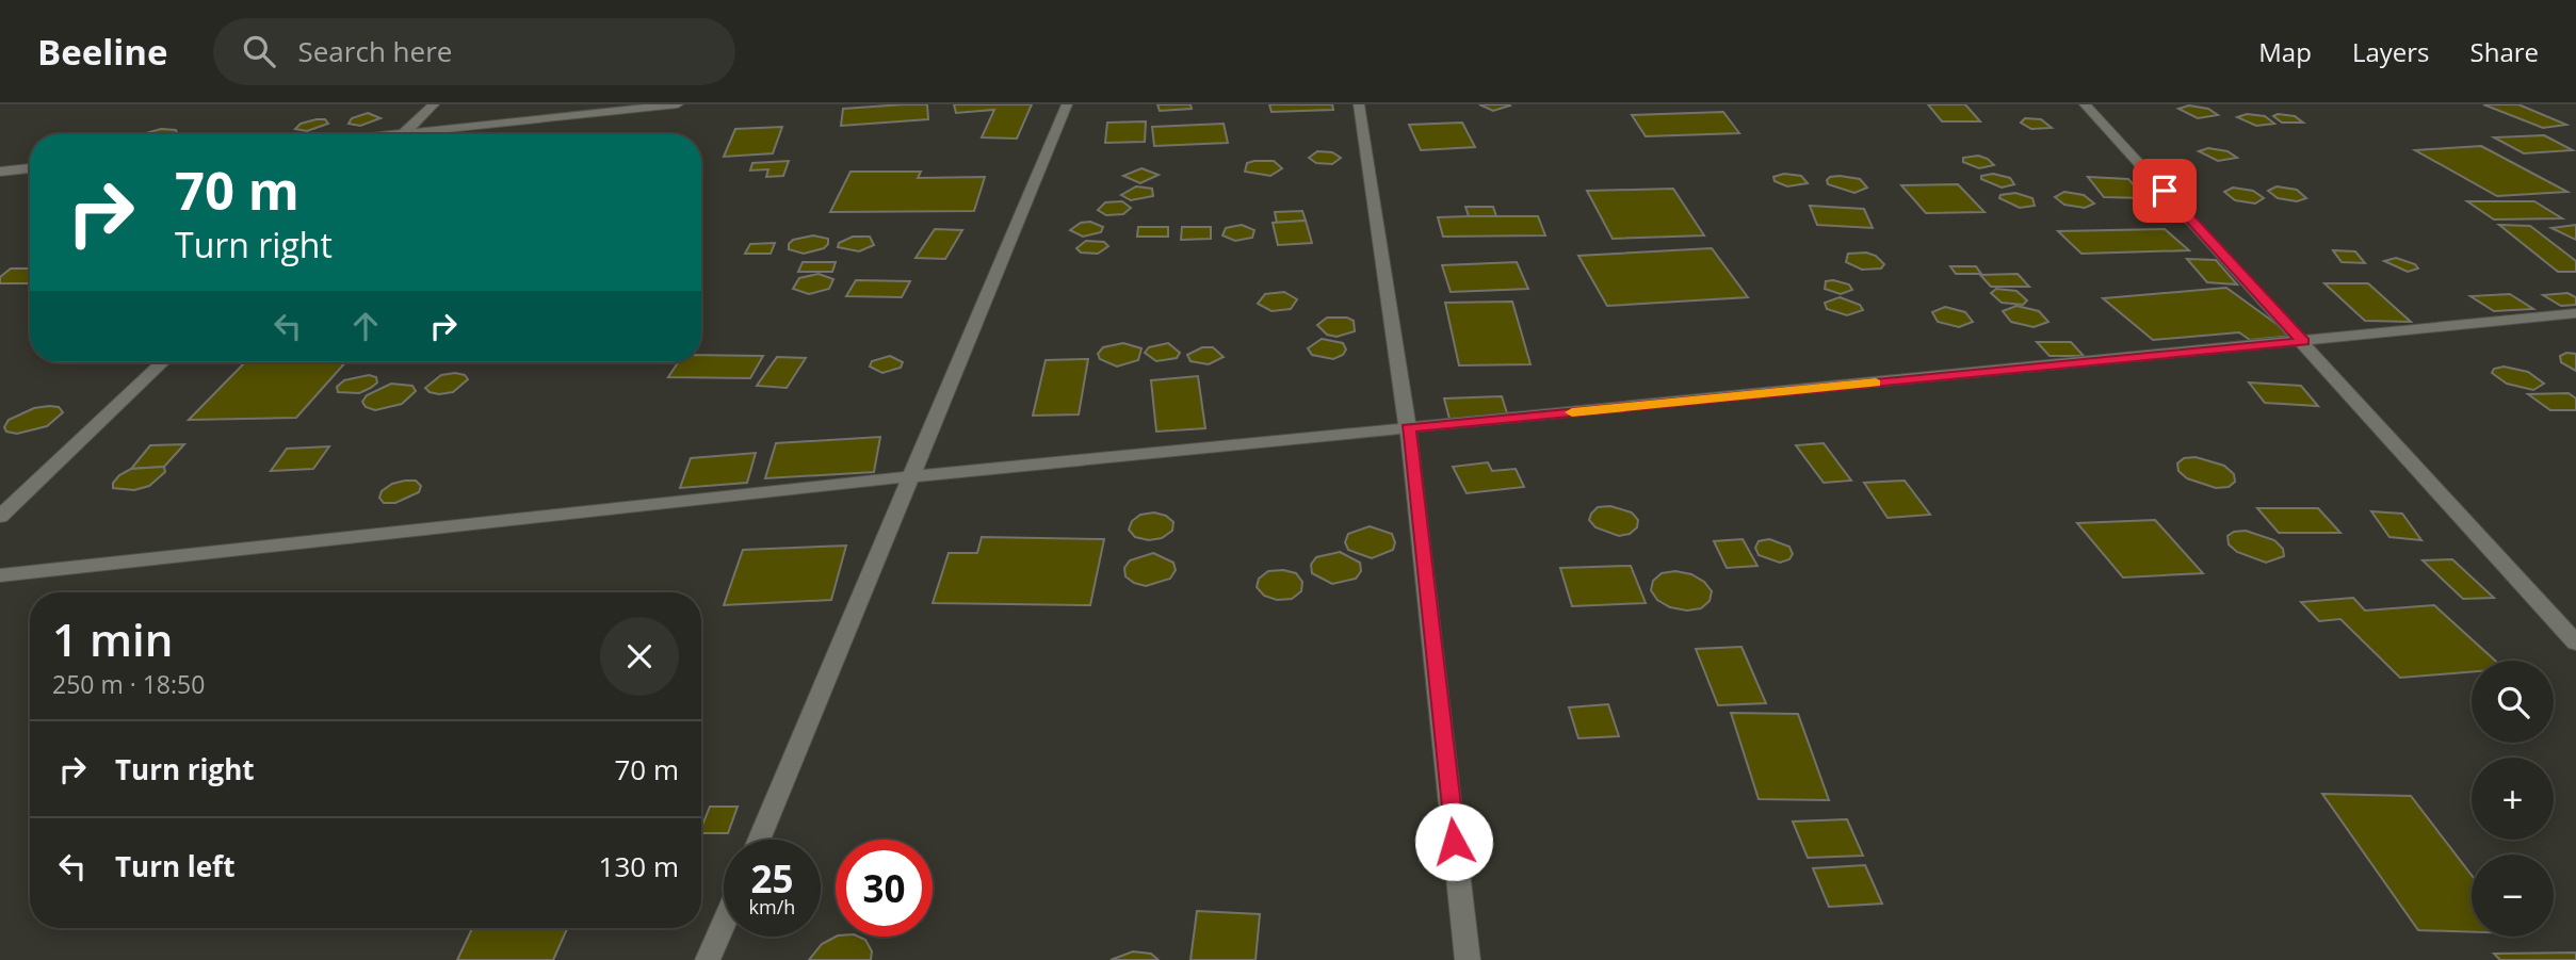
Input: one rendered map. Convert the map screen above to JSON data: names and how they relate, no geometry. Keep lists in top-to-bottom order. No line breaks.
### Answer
{"page":{"header":"Beeline","search":"Search here","nav":["Map","Layers","Share"],"turn":["70 m","Turn right"],"heading":["1 min","250 m · 18:50"],"map_buttons":["+","−"],"list":[{"name":"Turn right","value":"70 m"},{"name":"Turn left","value":"130 m"}],"speed":"25 km/h","limit":"30"}}
